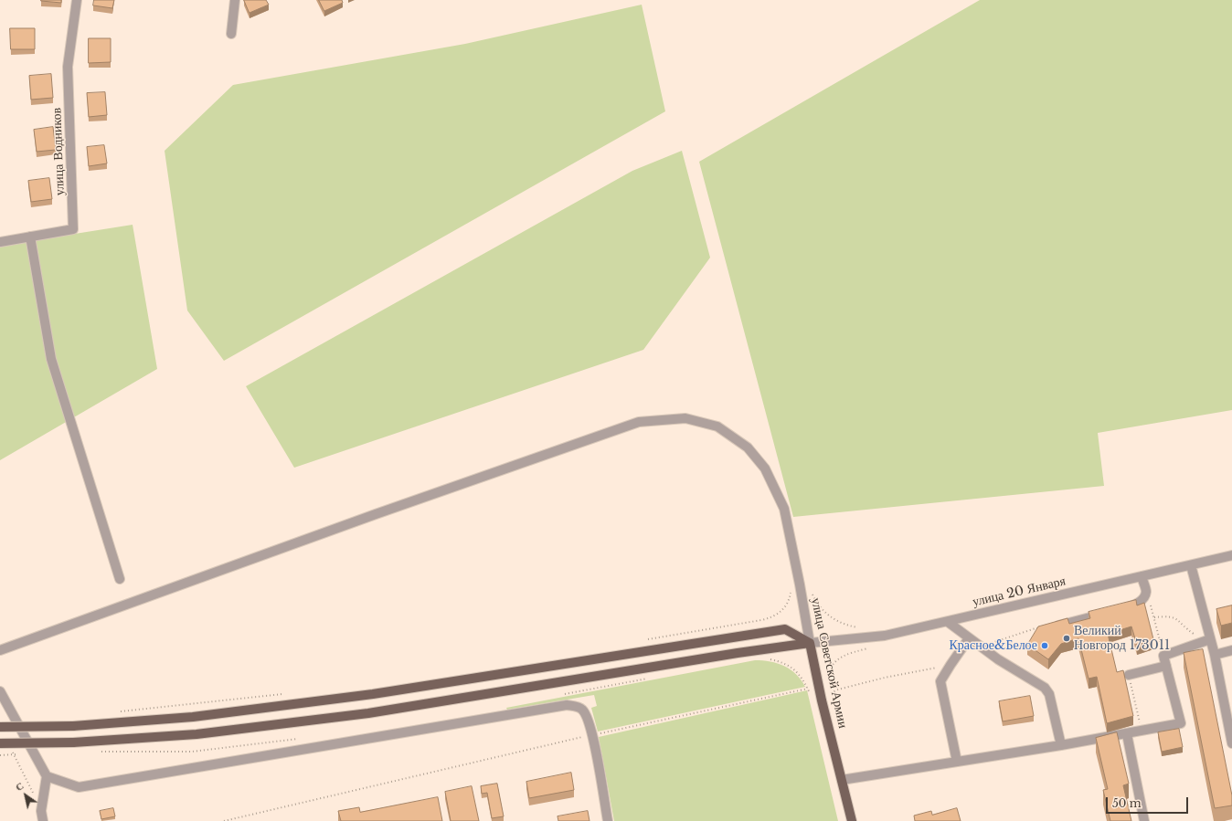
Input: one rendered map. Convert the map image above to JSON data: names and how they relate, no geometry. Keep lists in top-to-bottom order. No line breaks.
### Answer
{"streets":{"main road":["улица Советской Армии"],"street":["улица Водников","улица 20 Января"]},"crossings":[["улица 20 Января","улица Советской Армии"]],"places":["Великий Новгород 173011","Красное&Белое"],"scale_bar":"50 m","north":"top left"}
